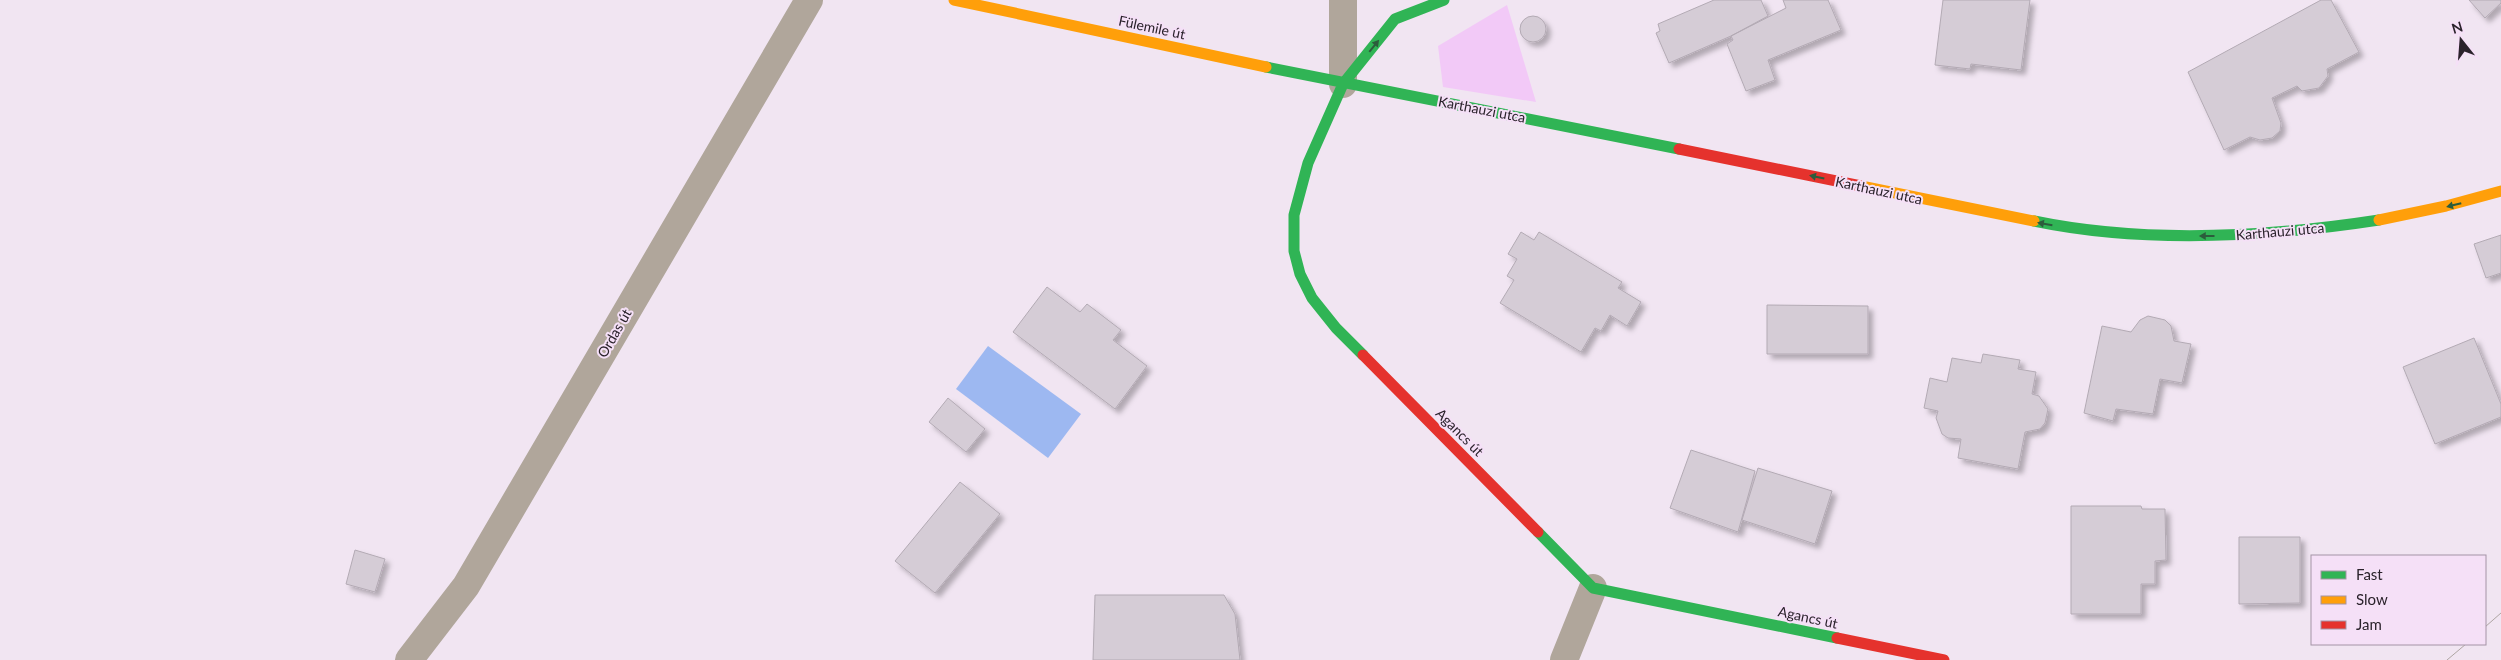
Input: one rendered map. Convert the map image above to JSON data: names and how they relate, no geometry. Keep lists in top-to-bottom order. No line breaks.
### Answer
{"streets":{"street":["Fülemile út","Karthauzi utca","Ordas út","Agancs út"]},"crossings":[["Fülemile út","Karthauzi utca"],["Fülemile út","Agancs út"],["Karthauzi utca","Agancs út"]],"one_way":["Karthauzi utca"],"legend":["Fast","Slow","Jam"],"north":"top"}
